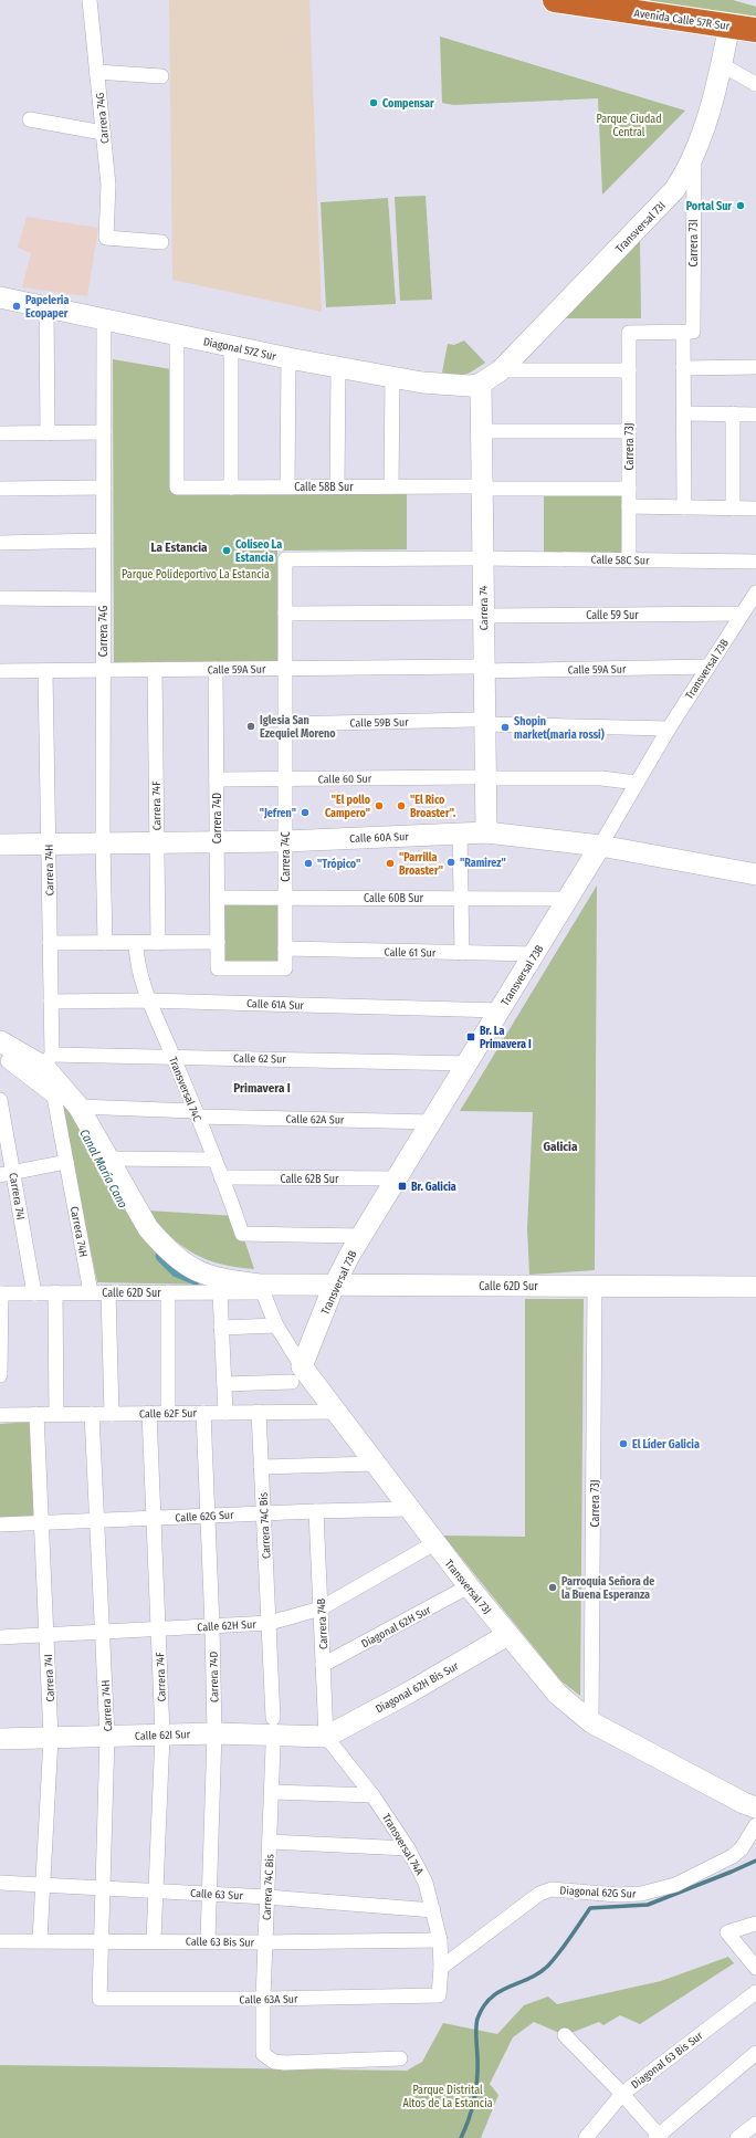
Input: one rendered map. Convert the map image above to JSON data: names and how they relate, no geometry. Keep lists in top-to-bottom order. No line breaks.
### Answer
{"streets":{"highway":["Avenida Calle 57R Sur"],"street":["Carrera 74G","Transversal 73I","Carrera 73I","Diagonal 57Z Sur","Carrera 73J","Calle 58B Sur","Calle 58C Sur","Carrera 74","Calle 59 Sur","Calle 59A Sur","Transversal 73B","Calle 59B Sur","Calle 60 Sur","Carrera 74F","Carrera 74D","Calle 60A Sur","Carrera 74C","Carrera 74H","Calle 60B Sur","Calle 61 Sur","Calle 61A Sur","Calle 62 Sur","Transversal 74C","Calle 62A Sur","Calle 62B Sur","Carrera 74I","Calle 62D Sur","Calle 62F Sur","Calle 62G Sur","Carrera 74C Bis","Transversal 73J","Carrera 74B","Calle 62H Sur","Diagonal 62H Sur","Diagonal 62H Bis Sur","Calle 62I Sur","Transversal 74A","Diagonal 62G Sur","Calle 63 Sur","Calle 63 Bis Sur","Calle 63A Sur","Diagonal 63 Bis Sur"]},"crossings":[["Avenida Calle 57R Sur","Transversal 73I"],["Carrera 74G","Diagonal 57Z Sur"],["Carrera 74G","Calle 59A Sur"],["Carrera 74G","Calle 60A Sur"],["Transversal 73I","Carrera 73I"],["Transversal 73I","Diagonal 57Z Sur"],["Transversal 73I","Carrera 74"],["Carrera 73I","Carrera 73J"],["Diagonal 57Z Sur","Calle 58B Sur"],["Diagonal 57Z Sur","Carrera 74"],["Carrera 73J","Calle 58B Sur"],["Carrera 73J","Calle 58C Sur"],["Carrera 73J","Calle 62D Sur"],["Carrera 73J","Transversal 73J"],["Calle 58B Sur","Carrera 74"],["Calle 58C Sur","Carrera 74"],["Calle 58C Sur","Carrera 74C"],["Carrera 74","Calle 59 Sur"],["Carrera 74","Calle 59A Sur"],["Carrera 74","Calle 59B Sur"],["Carrera 74","Calle 60 Sur"],["Carrera 74","Calle 60A Sur"],["Calle 59 Sur","Transversal 73B"],["Calle 59 Sur","Carrera 74C"],["Calle 59A Sur","Transversal 73B"],["Calle 59A Sur","Carrera 74F"],["Calle 59A Sur","Carrera 74D"],["Calle 59A Sur","Carrera 74C"],["Calle 59A Sur","Carrera 74H"],["Transversal 73B","Calle 59B Sur"],["Transversal 73B","Calle 60 Sur"],["Transversal 73B","Calle 60A Sur"],["Transversal 73B","Calle 60B Sur"],["Transversal 73B","Calle 61 Sur"],["Transversal 73B","Calle 61A Sur"],["Transversal 73B","Calle 62 Sur"],["Transversal 73B","Transversal 74C"],["Transversal 73B","Calle 62A Sur"],["Transversal 73B","Calle 62B Sur"],["Transversal 73B","Calle 62D Sur"],["Transversal 73B","Transversal 73J"],["Calle 59B Sur","Carrera 74C"],["Calle 60 Sur","Carrera 74D"],["Calle 60 Sur","Carrera 74C"],["Carrera 74F","Calle 60A Sur"],["Carrera 74F","Calle 62F Sur"],["Carrera 74F","Calle 62G Sur"],["Carrera 74F","Calle 62H Sur"],["Carrera 74F","Calle 62I Sur"],["Carrera 74F","Calle 63 Sur"],["Carrera 74F","Calle 63 Bis Sur"],["Carrera 74D","Calle 60A Sur"],["Carrera 74D","Carrera 74C"],["Carrera 74D","Calle 60B Sur"],["Carrera 74D","Calle 62F Sur"],["Carrera 74D","Calle 62G Sur"],["Carrera 74D","Calle 62H Sur"],["Carrera 74D","Calle 62I Sur"],["Carrera 74D","Calle 63 Sur"],["Carrera 74D","Calle 63 Bis Sur"],["Calle 60A Sur","Carrera 74C"],["Calle 60A Sur","Carrera 74H"],["Carrera 74C","Calle 60B Sur"],["Carrera 74C","Calle 61 Sur"],["Carrera 74H","Calle 61A Sur"],["Carrera 74H","Calle 62 Sur"],["Carrera 74H","Calle 62D Sur"],["Carrera 74H","Calle 62F Sur"],["Carrera 74H","Calle 62G Sur"],["Carrera 74H","Calle 62H Sur"],["Carrera 74H","Calle 62I Sur"],["Carrera 74H","Calle 63 Sur"],["Carrera 74H","Calle 63 Bis Sur"],["Carrera 74H","Calle 63A Sur"],["Calle 61A Sur","Transversal 74C"],["Calle 62 Sur","Transversal 74C"],["Transversal 74C","Calle 62A Sur"],["Transversal 74C","Calle 62B Sur"],["Carrera 74I","Calle 62D Sur"],["Carrera 74I","Calle 62F Sur"],["Carrera 74I","Calle 62G Sur"],["Carrera 74I","Calle 62H Sur"],["Carrera 74I","Calle 62I Sur"],["Carrera 74I","Calle 63 Sur"],["Carrera 74I","Calle 63 Bis Sur"],["Calle 62D Sur","Transversal 73J"],["Calle 62F Sur","Carrera 74C Bis"],["Calle 62F Sur","Transversal 73J"],["Calle 62G Sur","Carrera 74C Bis"],["Calle 62G Sur","Transversal 73J"],["Calle 62G Sur","Carrera 74B"],["Carrera 74C Bis","Calle 62H Sur"],["Carrera 74C Bis","Calle 63 Sur"],["Carrera 74C Bis","Calle 63 Bis Sur"],["Carrera 74C Bis","Calle 63A Sur"],["Transversal 73J","Calle 62H Sur"],["Transversal 73J","Diagonal 62H Sur"],["Transversal 73J","Diagonal 62H Bis Sur"],["Carrera 74B","Calle 62H Sur"],["Carrera 74B","Diagonal 62H Sur"],["Carrera 74B","Diagonal 62H Bis Sur"],["Carrera 74B","Calle 62I Sur"],["Carrera 74B","Transversal 74A"],["Diagonal 62H Bis Sur","Calle 62I Sur"],["Diagonal 62H Bis Sur","Transversal 74A"],["Calle 62I Sur","Transversal 74A"],["Transversal 74A","Diagonal 62G Sur"],["Transversal 74A","Calle 63 Sur"],["Transversal 74A","Calle 63 Bis Sur"],["Transversal 74A","Calle 63A Sur"]],"districts":["La Estancia","Primavera I","Galicia"],"water":["Canal María Cano"],"parks":["Parque Ciudad Central","Parque Polideportivo La Estancia","Parque Distrital Altos de La Estancia"],"places":{"other":["Compensar","Portal Sur","Papeleria Ecopaper","Coliseo La Estancia","Iglesia San Ezequiel Moreno","Shopin market(maria rossi)","\"El pollo Campero\"","\"El Rico Broaster\".","\"Jefren\"","\"Ramirez\"","\"Trópico\"","\"Parrilla Broaster\"","El Líder Galicia","Parroquia Señora de la Buena Esperanza"],"transit":["Br. La Primavera I","Br. Galicia"]}}
